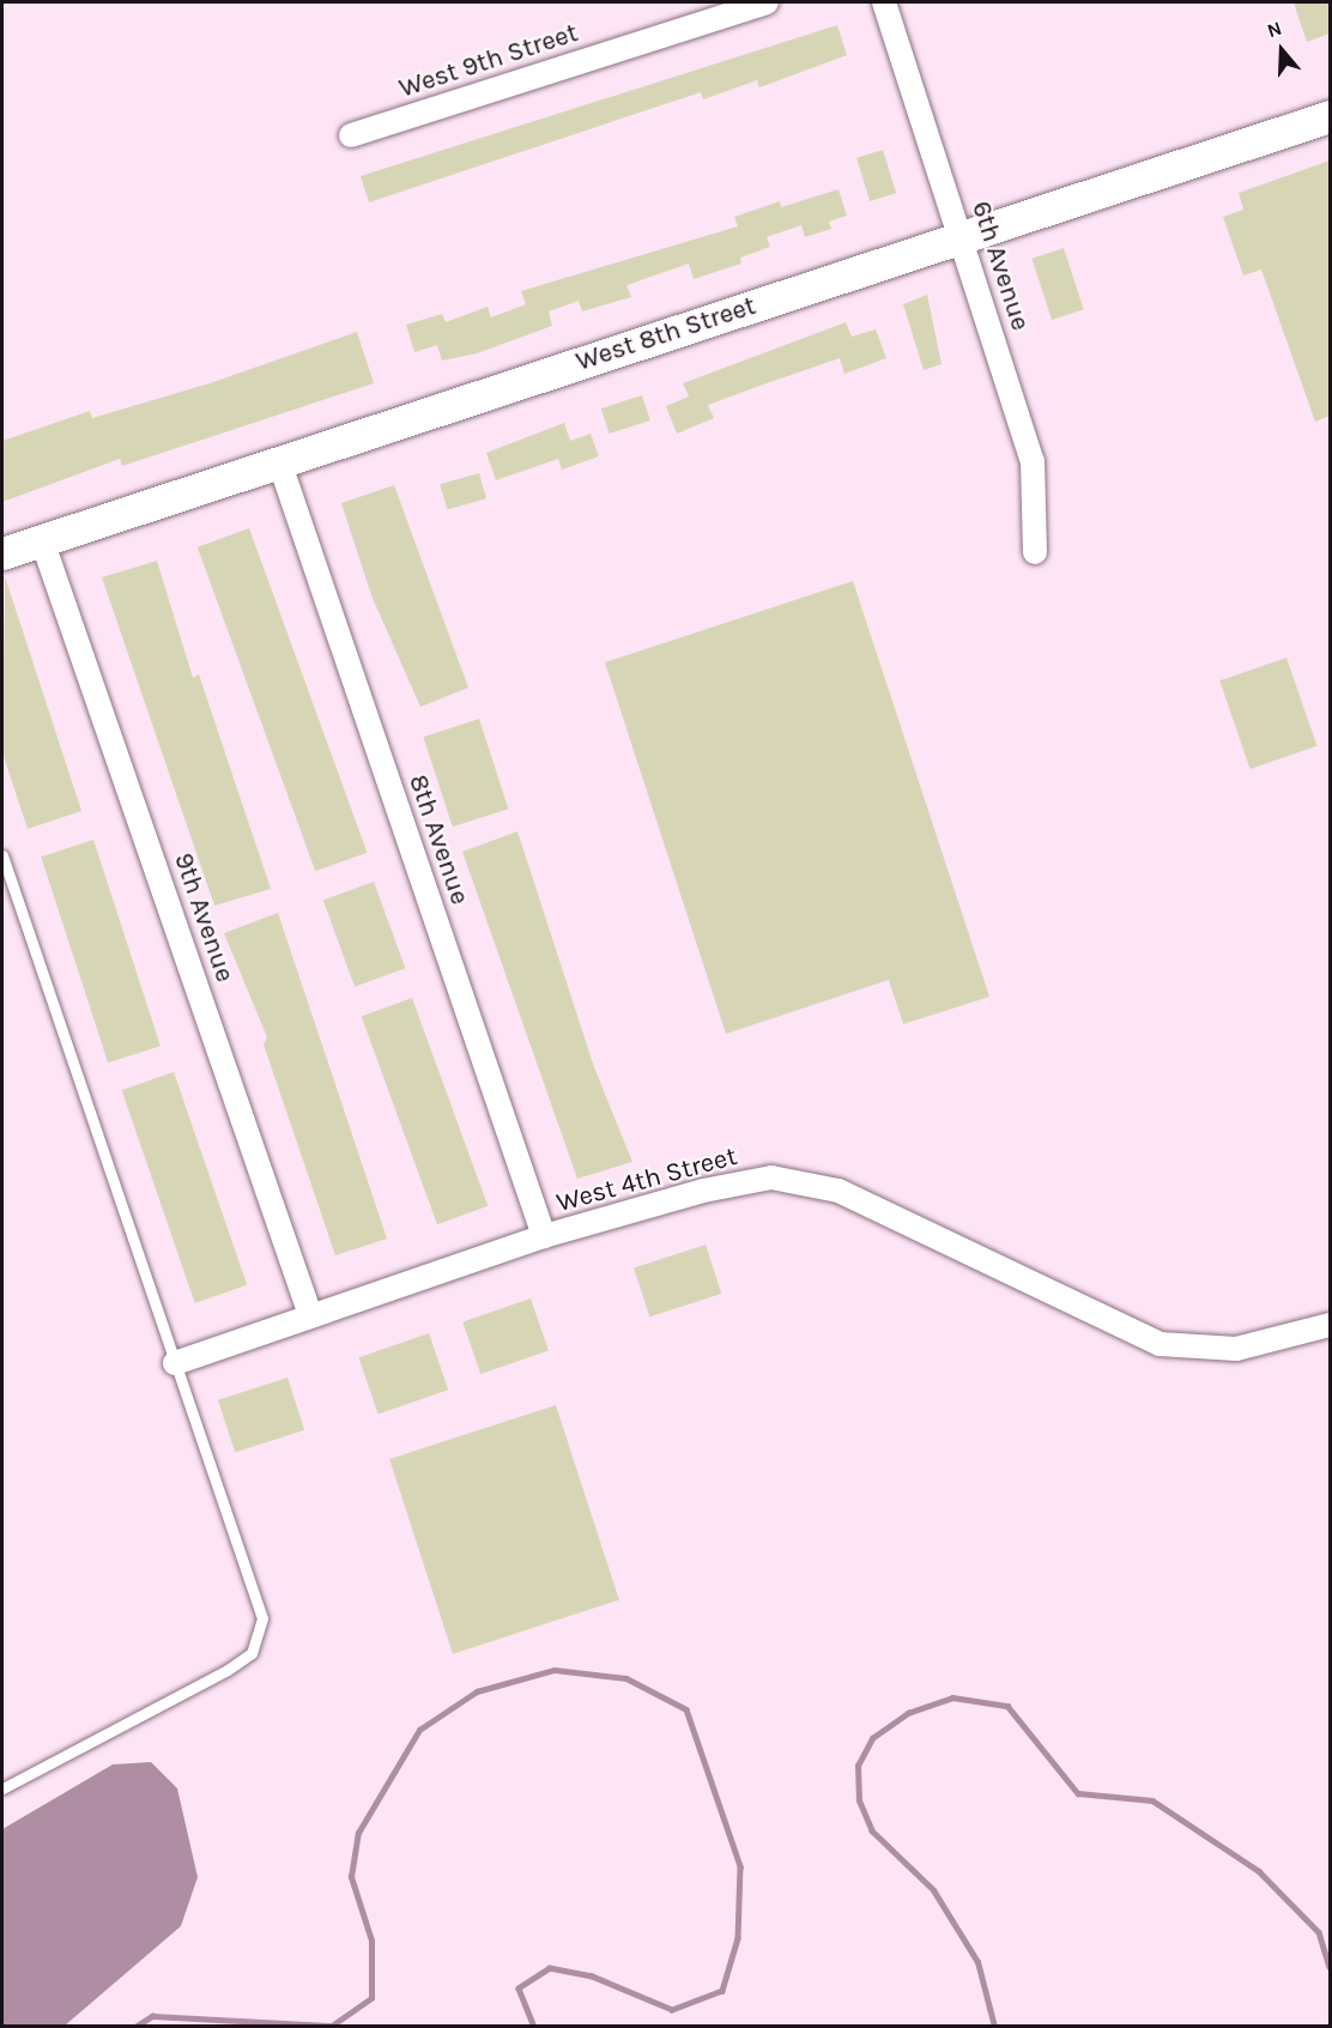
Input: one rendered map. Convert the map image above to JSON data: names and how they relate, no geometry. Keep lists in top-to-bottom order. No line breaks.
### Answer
{"streets":{"street":["West 9th Street","6th Avenue","West 8th Street","8th Avenue","9th Avenue","West 4th Street"]},"crossings":[["6th Avenue","West 8th Street"],["West 8th Street","8th Avenue"],["West 8th Street","9th Avenue"],["8th Avenue","West 4th Street"],["9th Avenue","West 4th Street"]],"north":"top"}
